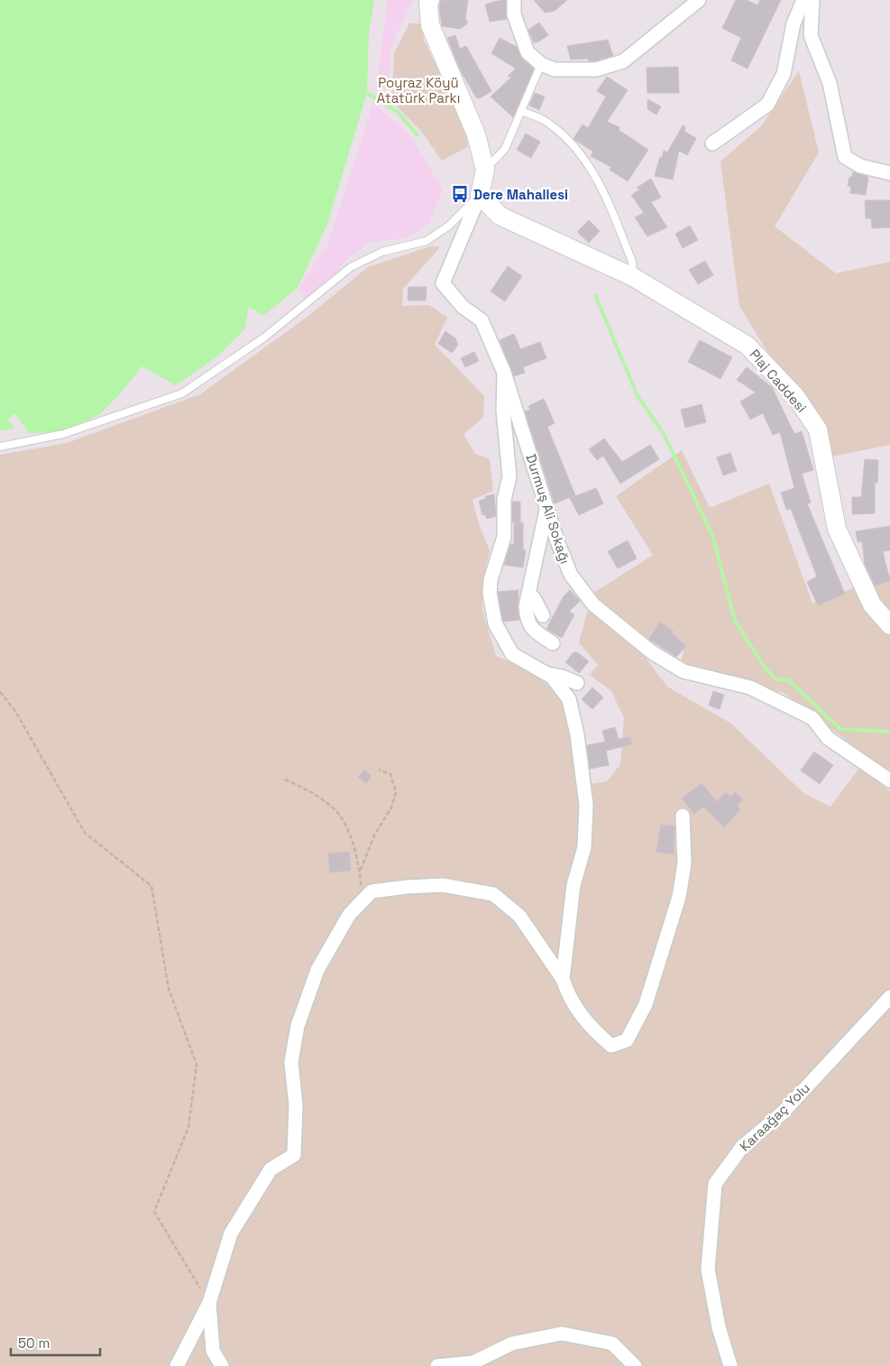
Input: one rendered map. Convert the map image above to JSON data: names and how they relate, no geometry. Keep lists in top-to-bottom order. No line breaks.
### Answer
{"streets":{"street":["Plaj Caddesi","Durmuş Ali Sokağı","Karaağaç Yolu"]},"crossings":[["Plaj Caddesi","Durmuş Ali Sokağı"]],"parks":["Poyraz Köyü Atatürk Parkı"],"places":{"bus stop":["Dere Mahallesi"]},"scale_bar":"50 m"}
